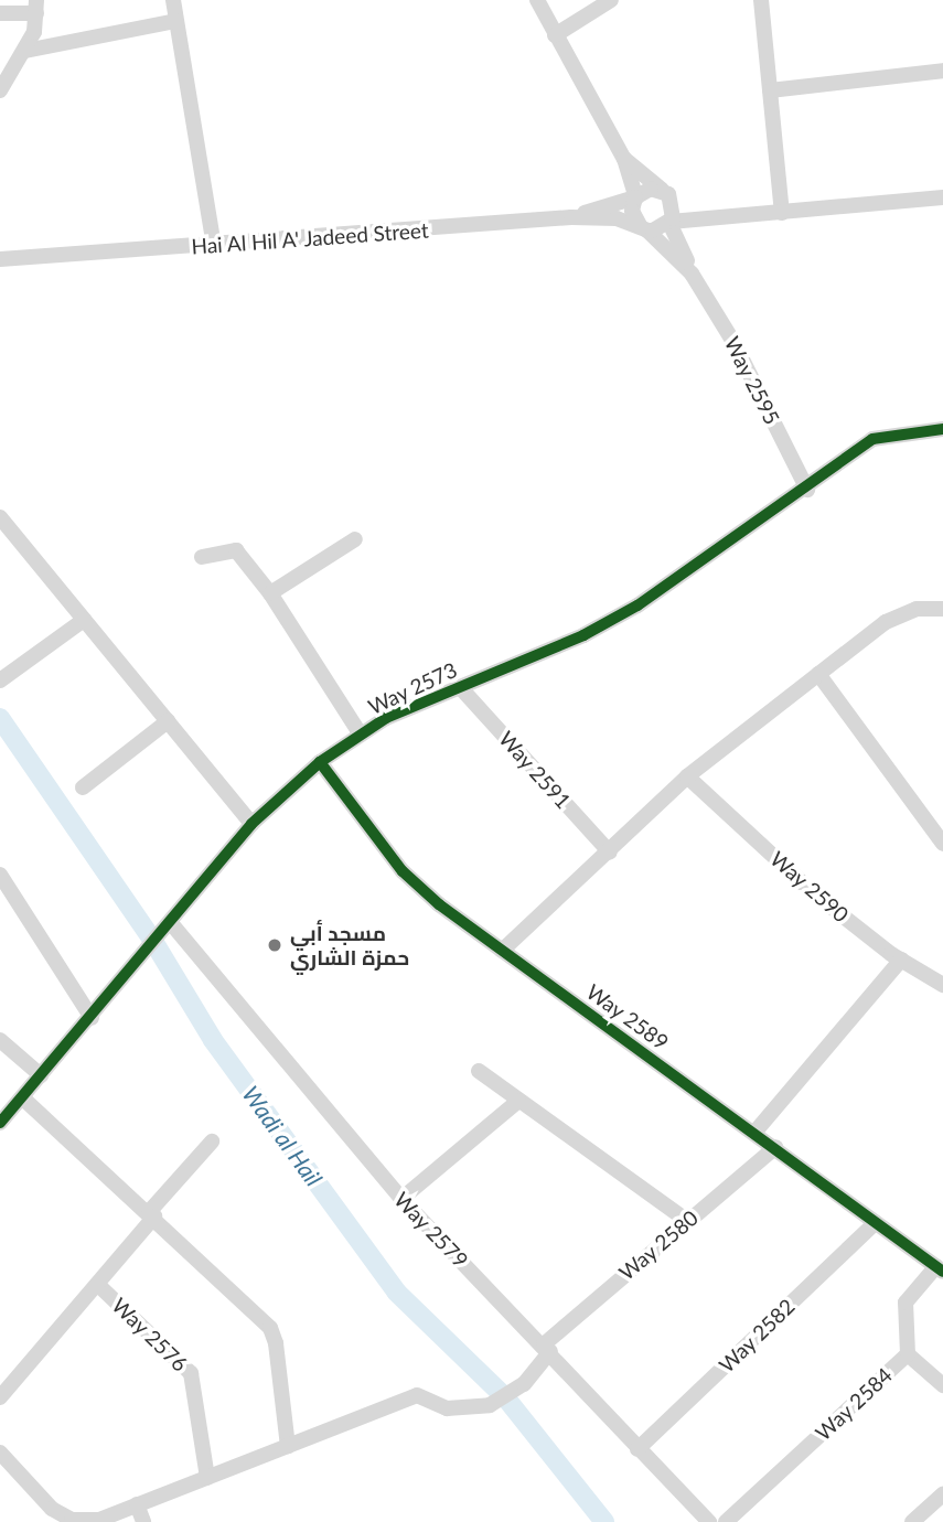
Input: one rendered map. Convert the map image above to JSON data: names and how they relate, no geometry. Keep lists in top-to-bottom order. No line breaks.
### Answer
{"streets":{"street":["Hai Al Hil A' Jadeed Street","Way 2595","Way 2573","Way 2591","Way 2590","Way 2589","Way 2579","Way 2580","Way 2576","Way 2582","Way 2584"]},"crossings":[["Hai Al Hil A' Jadeed Street","Way 2595"],["Way 2595","Way 2573"],["Way 2573","Way 2591"],["Way 2573","Way 2589"],["Way 2573","Way 2579"],["Way 2589","Way 2580"],["Way 2589","Way 2582"],["Way 2589","Way 2584"],["Way 2579","Way 2580"],["Way 2579","Way 2582"],["Way 2580","Way 2576"]],"water":["Wadi al Hail"],"places":["مسجد أبي حمزة الشاري"]}
